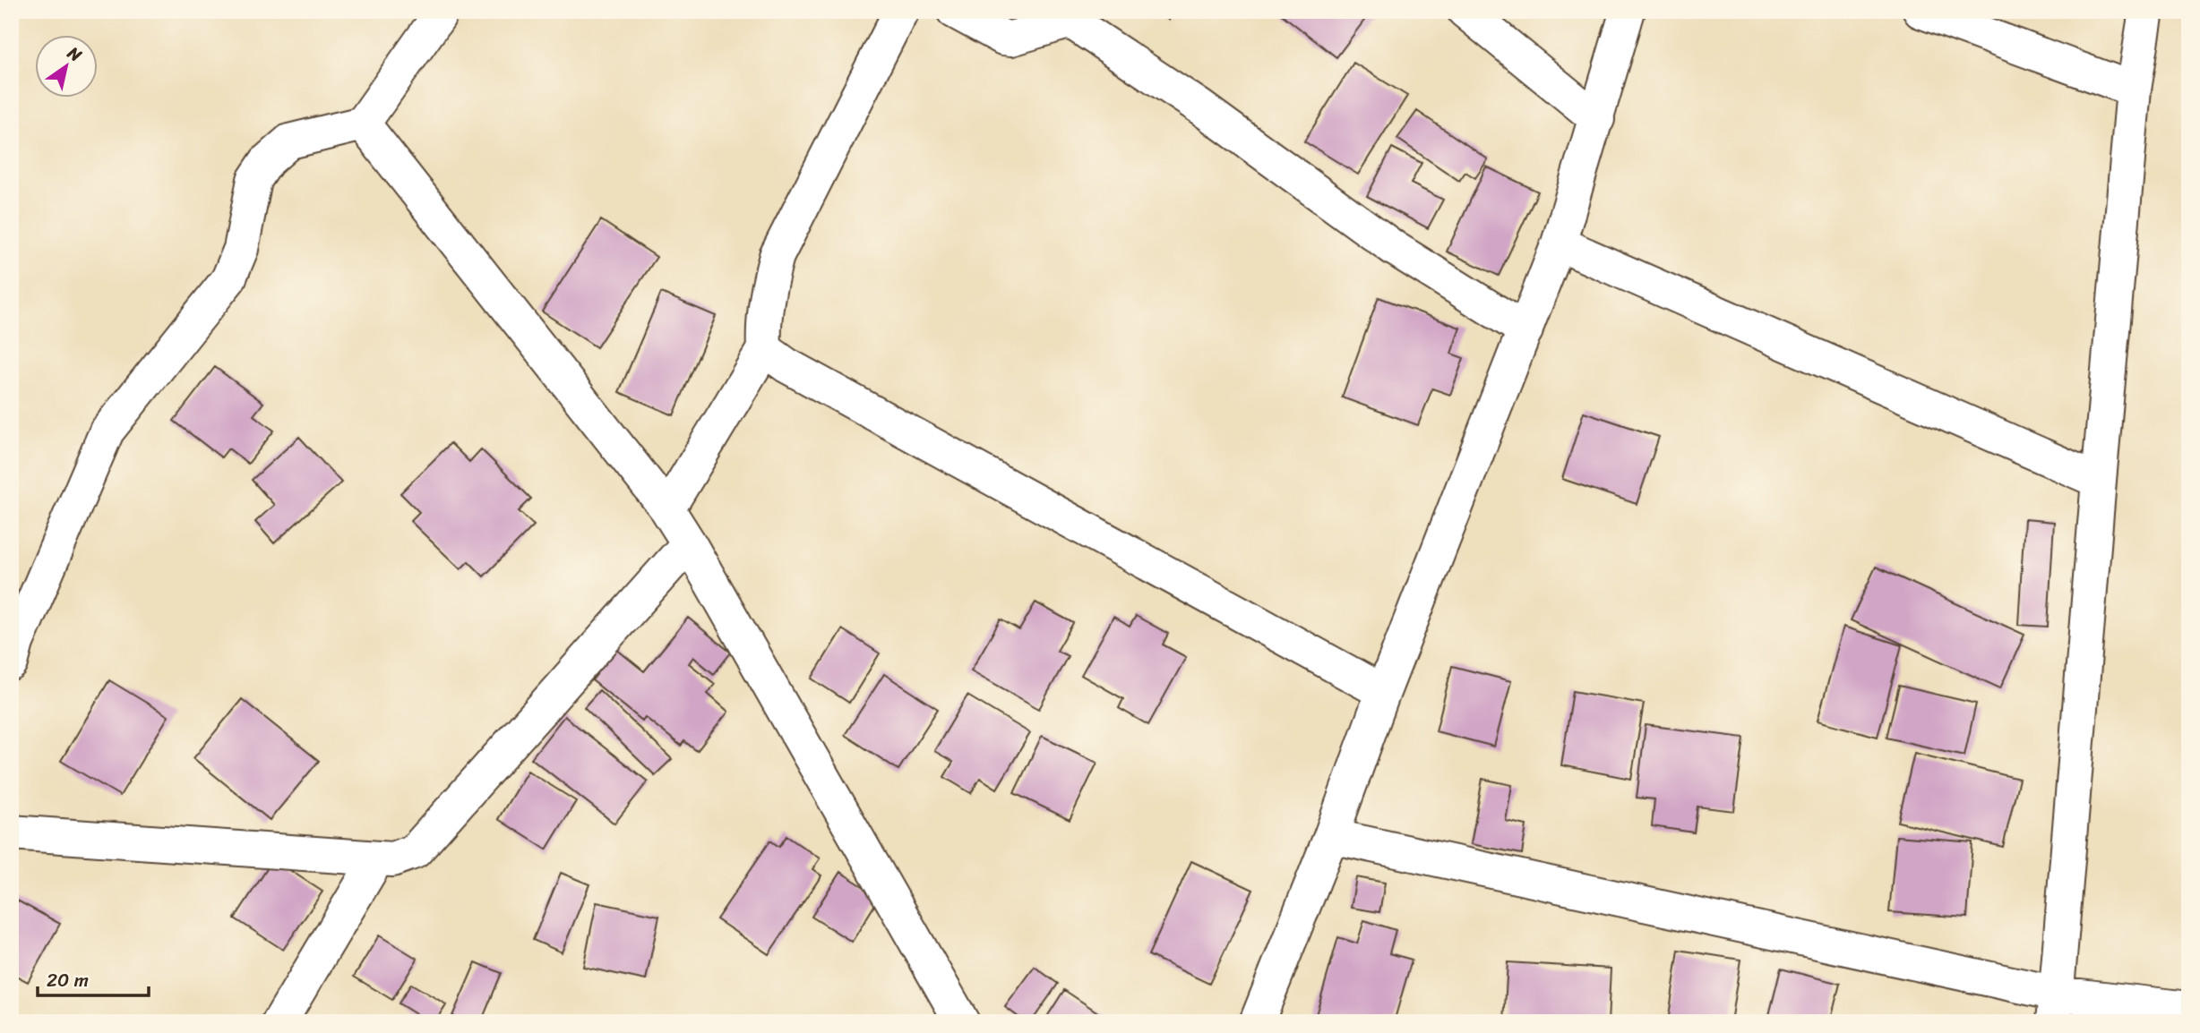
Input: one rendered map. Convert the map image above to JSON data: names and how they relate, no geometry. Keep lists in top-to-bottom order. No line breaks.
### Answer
{"scale_bar":"20 m","north":"top right"}
